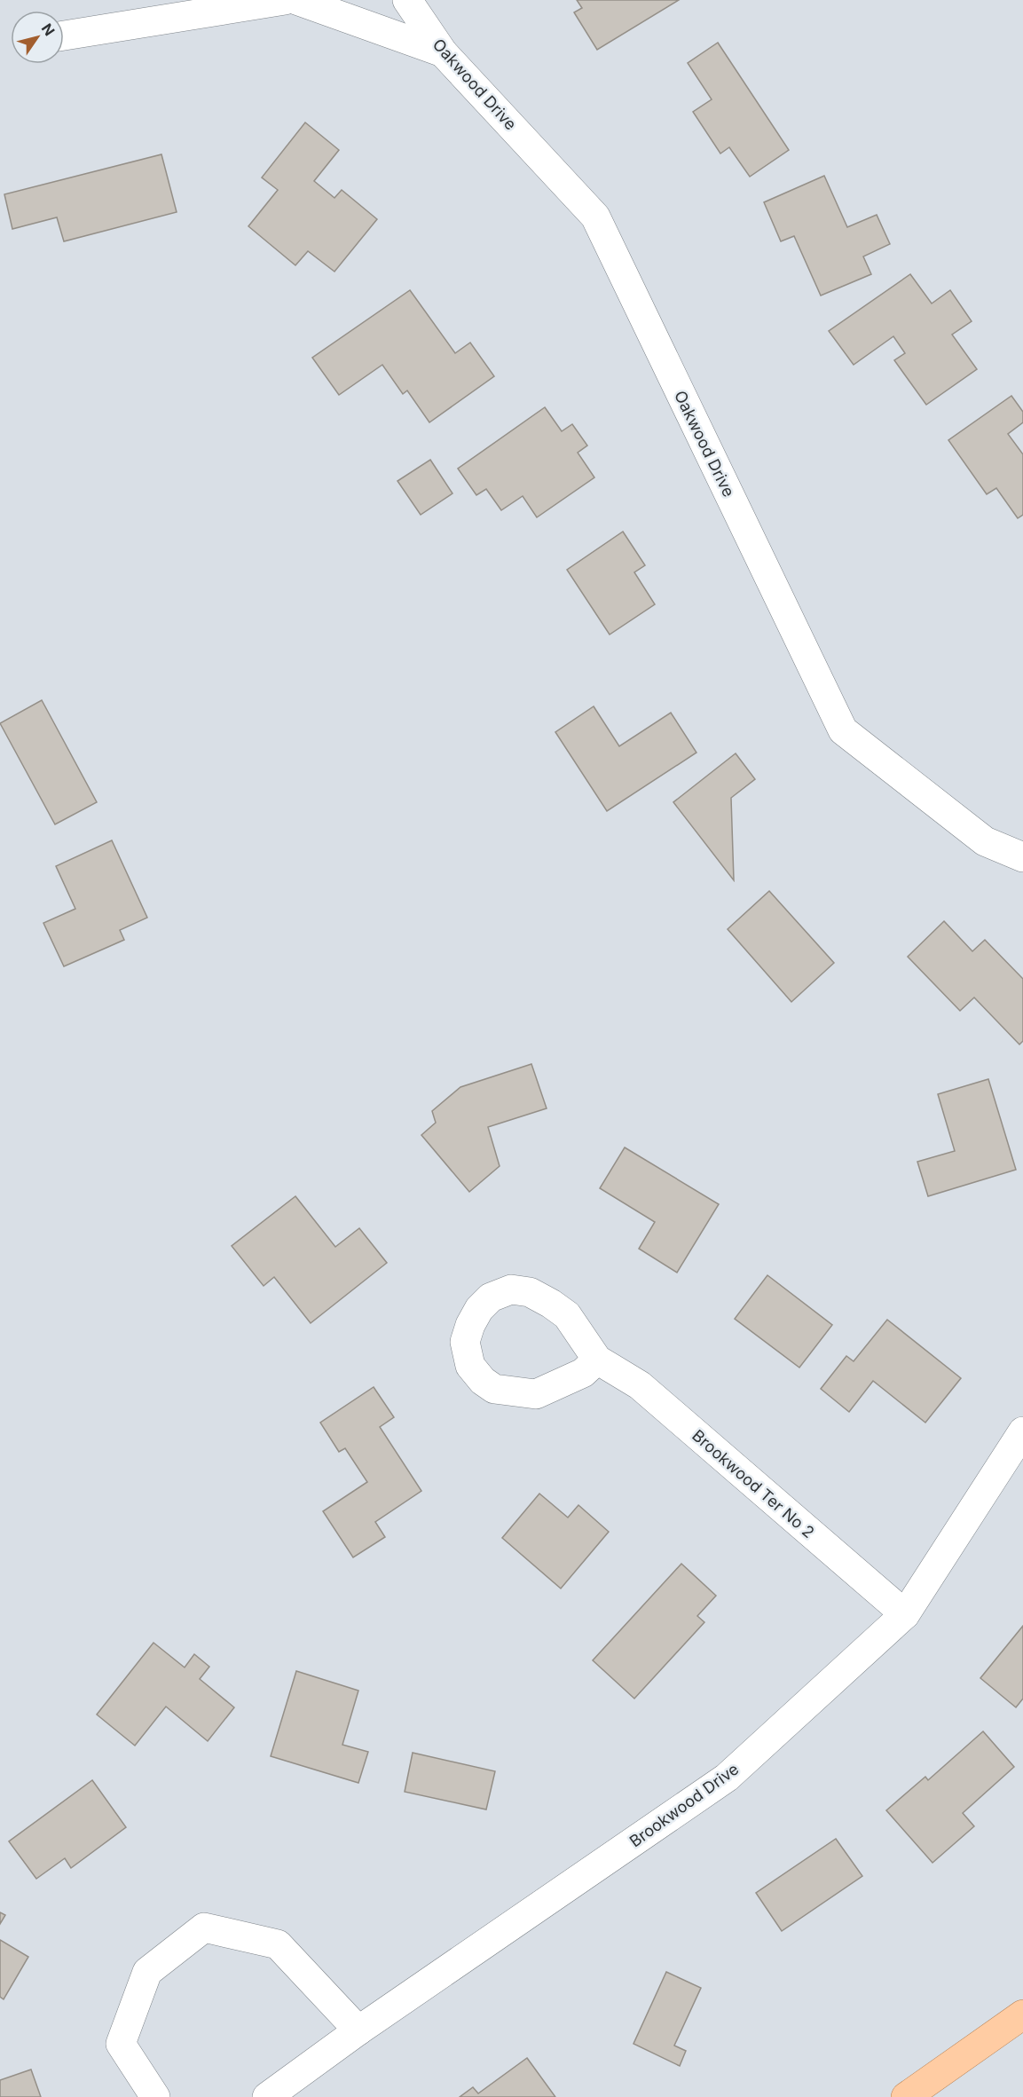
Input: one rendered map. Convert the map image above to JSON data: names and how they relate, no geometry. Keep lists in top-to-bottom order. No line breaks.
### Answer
{"streets":{"street":["Oakwood Drive","Brookwood Ter No 2","Brookwood Drive"]},"crossings":[["Brookwood Ter No 2","Brookwood Drive"]],"north":"top right"}
